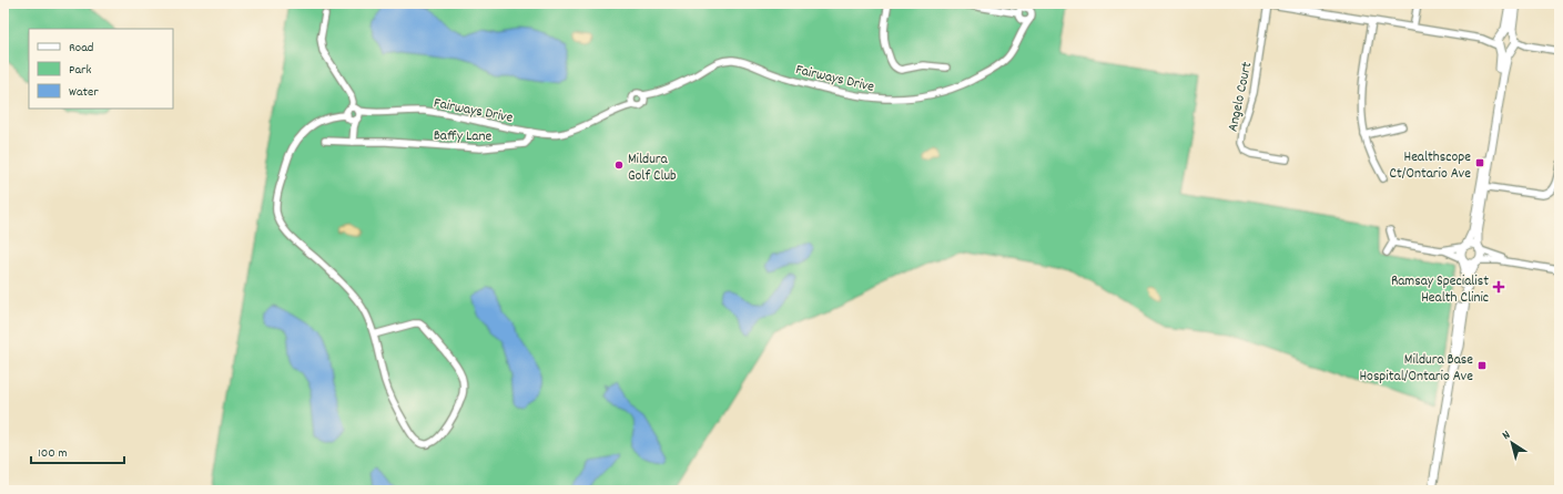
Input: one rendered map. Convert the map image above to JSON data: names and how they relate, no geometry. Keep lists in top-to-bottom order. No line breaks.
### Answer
{"streets":{"street":["Fairways Drive","Angelo Court","Baffy Lane"]},"crossings":[["Fairways Drive","Baffy Lane"]],"places":{"transit":["Healthscope Ct/Ontario Ave","Mildura Base Hospital/Ontario Ave"],"other":["Mildura Golf Club"],"health":["Ramsay Specialist Health Clinic"]},"legend":["Road","Park","Water"],"scale_bar":"100 m","north":"top left"}
